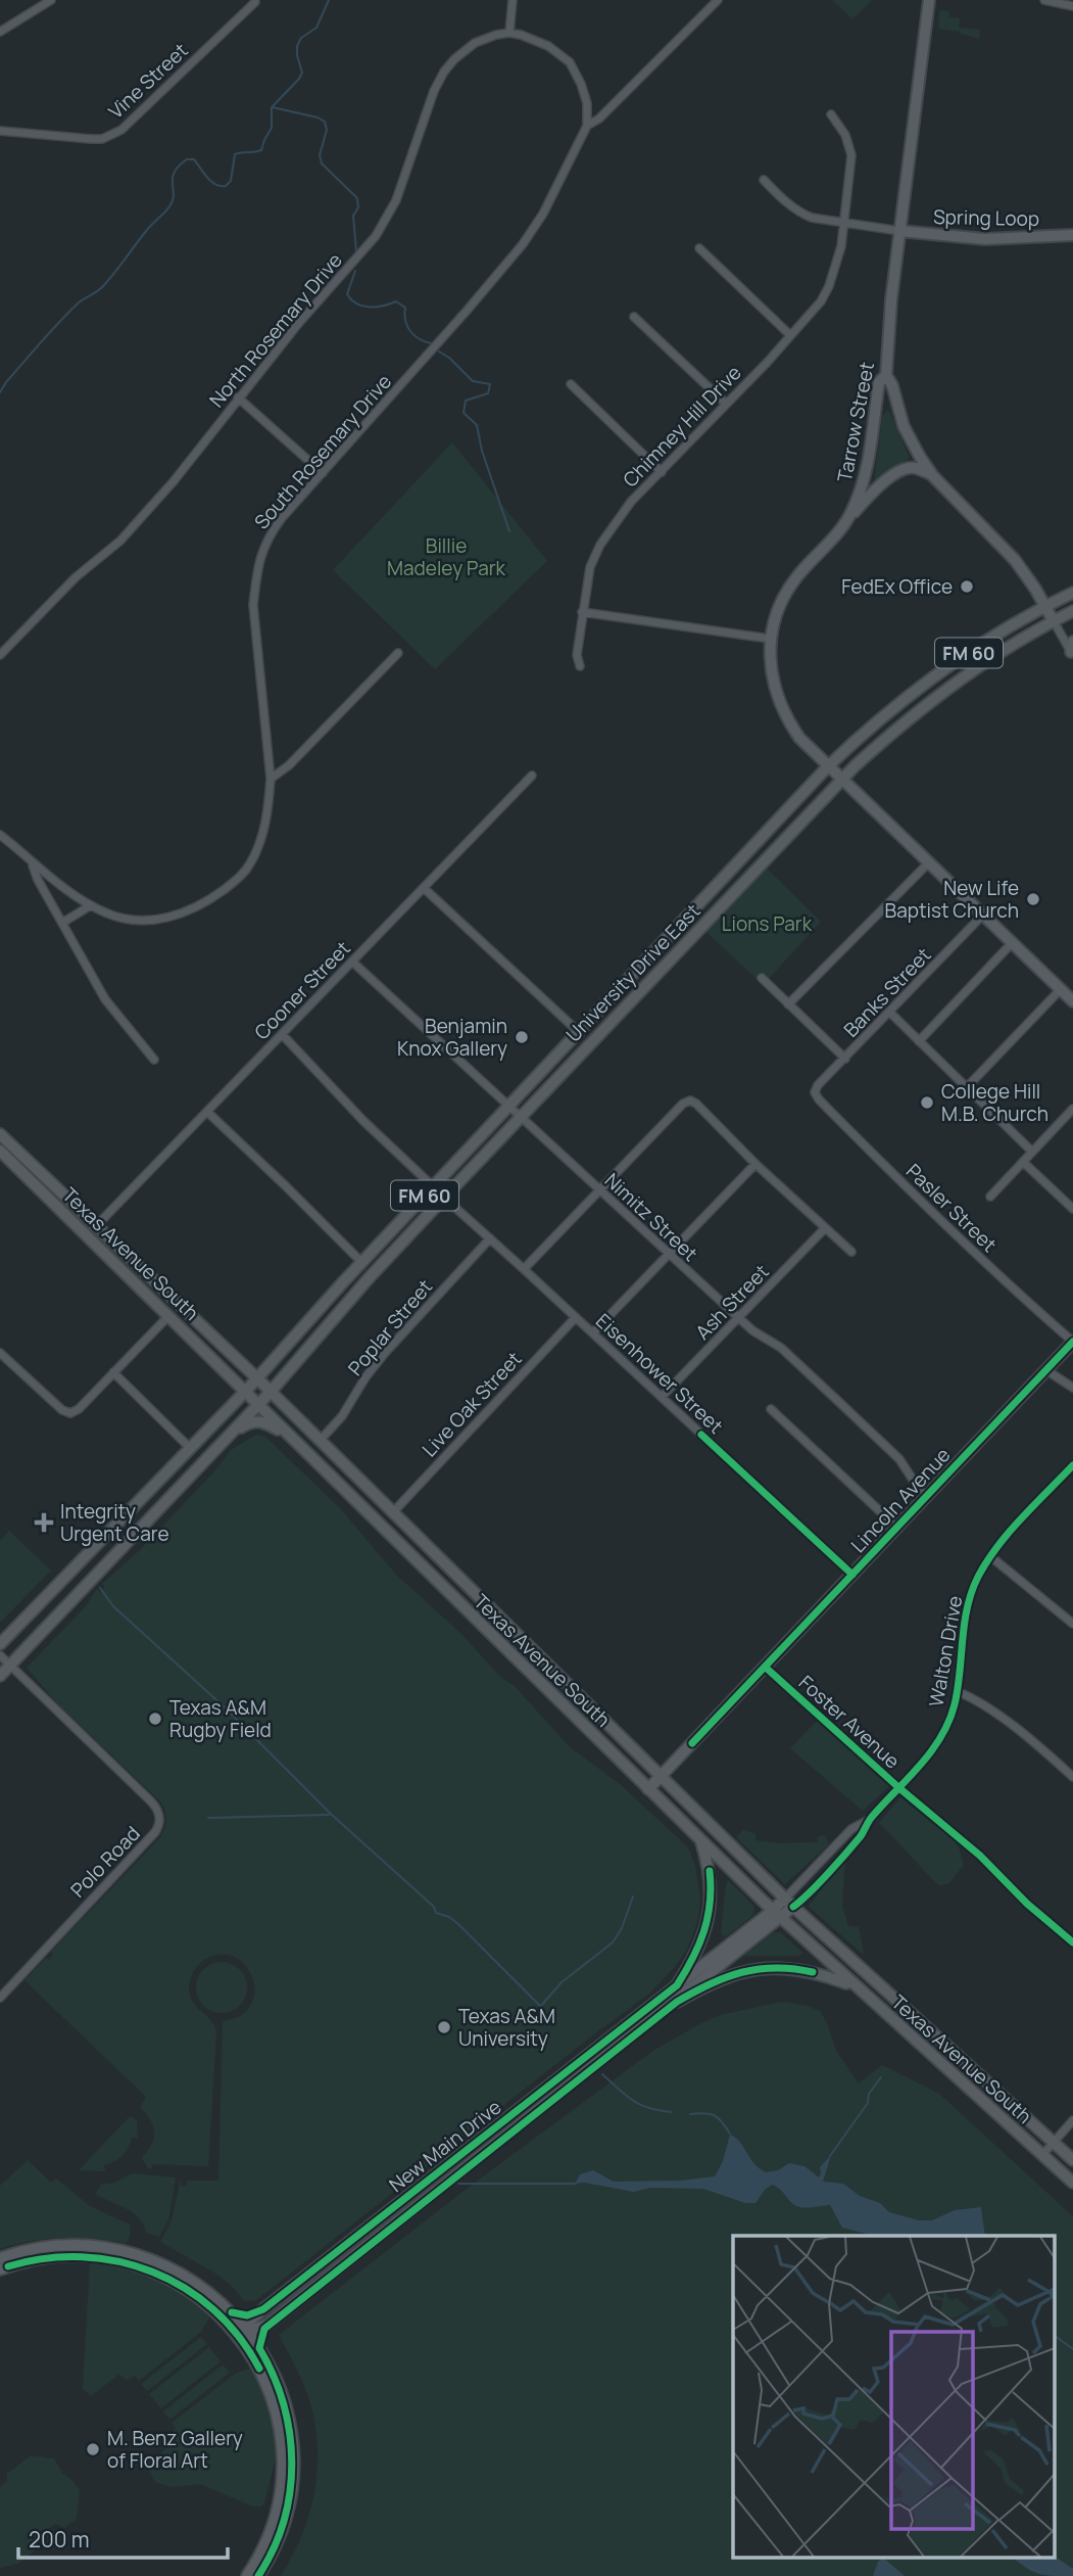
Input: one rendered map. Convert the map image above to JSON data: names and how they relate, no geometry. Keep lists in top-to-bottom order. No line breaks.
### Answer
{"streets":{"main road":["FM 60","University Drive East","Texas Avenue South"],"street":["Vine Street","Spring Loop","North Rosemary Drive","Tarrow Street","Chimney Hill Drive","South Rosemary Drive","Cooner Street","Banks Street","Pasler Street","Nimitz Street","Ash Street","Poplar Street","Eisenhower Street","Live Oak Street","Lincoln Avenue","Walton Drive","Foster Avenue","Polo Road","New Main Drive"]},"crossings":[["Spring Loop","Tarrow Street"],["Tarrow Street","University Drive East"],["Tarrow Street","Banks Street"],["FM 60","University Drive East"],["FM 60","Texas Avenue South"],["FM 60","Polo Road"],["University Drive East","Nimitz Street"],["University Drive East","Texas Avenue South"],["University Drive East","Eisenhower Street"],["Cooner Street","Nimitz Street"],["Cooner Street","Texas Avenue South"],["Banks Street","Pasler Street"],["Pasler Street","Lincoln Avenue"],["Nimitz Street","Ash Street"],["Nimitz Street","Lincoln Avenue"],["Texas Avenue South","Poplar Street"],["Texas Avenue South","Live Oak Street"],["Texas Avenue South","Lincoln Avenue"],["Texas Avenue South","Walton Drive"],["Texas Avenue South","New Main Drive"],["Ash Street","Eisenhower Street"],["Poplar Street","Eisenhower Street"],["Eisenhower Street","Live Oak Street"],["Eisenhower Street","Lincoln Avenue"],["Lincoln Avenue","Foster Avenue"],["Walton Drive","Foster Avenue"]],"parks":["Billie Madeley Park","Lions Park"],"places":{"other":["FedEx Office","New Life Baptist Church","Benjamin Knox Gallery","College Hill M.B. Church","Texas A&M Rugby Field","Texas A&M University","M. Benz Gallery of Floral Art"],"health":["Integrity Urgent Care"]},"scale_bar":"200 m"}
